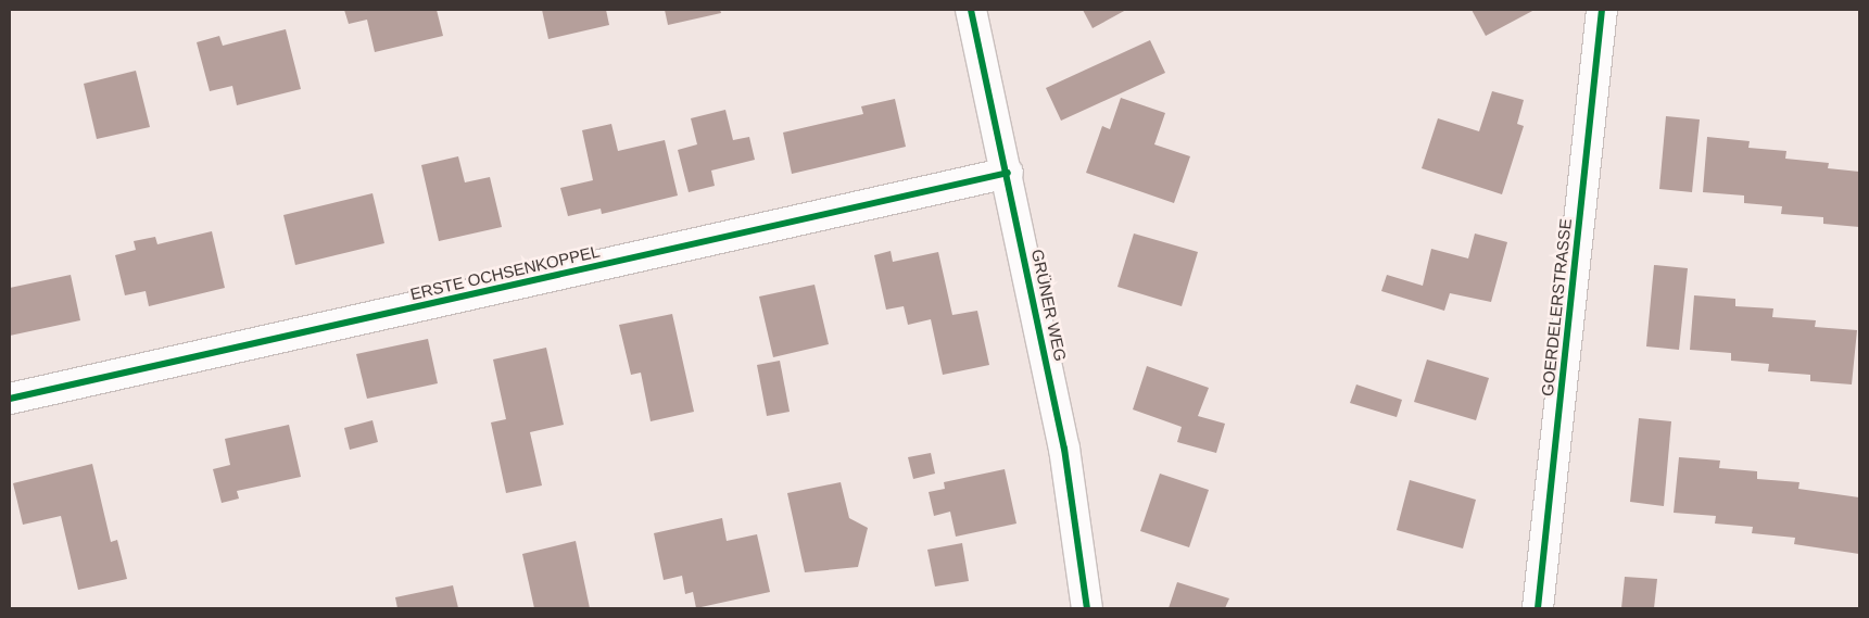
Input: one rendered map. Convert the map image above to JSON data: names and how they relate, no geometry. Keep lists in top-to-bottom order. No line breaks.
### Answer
{"streets":{"street":["ERSTE OCHSENKOPPEL","GRÜNER WEG","GOERDELERSTRASSE"]},"crossings":[["ERSTE OCHSENKOPPEL","GRÜNER WEG"]]}
